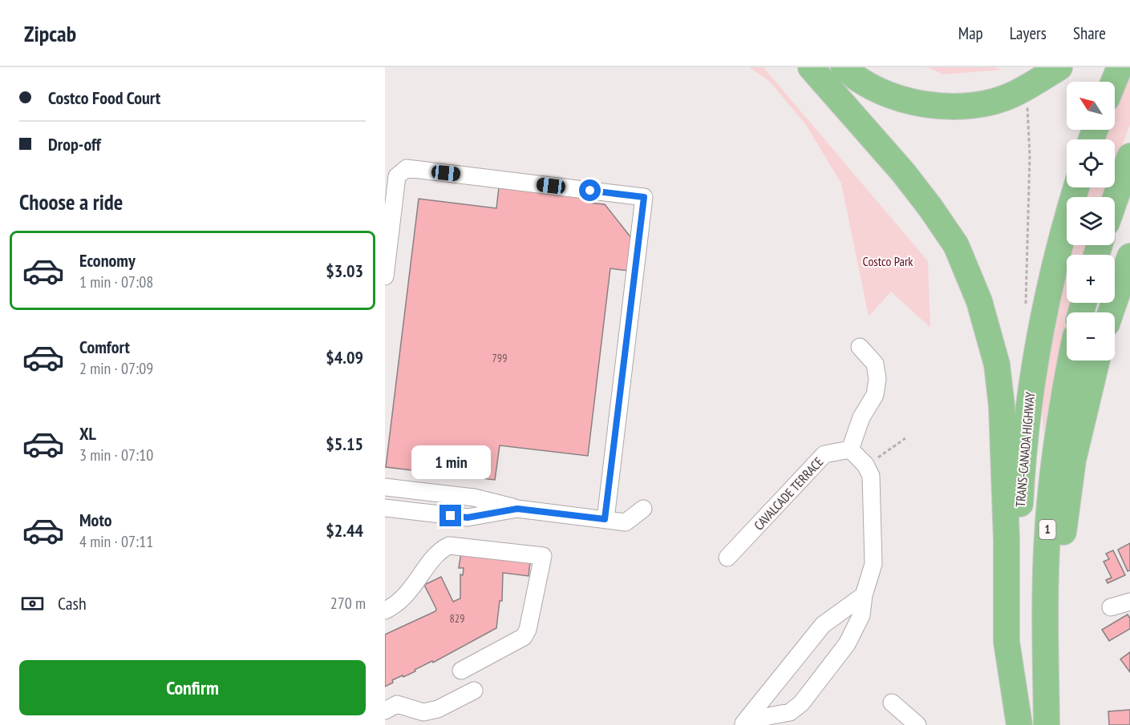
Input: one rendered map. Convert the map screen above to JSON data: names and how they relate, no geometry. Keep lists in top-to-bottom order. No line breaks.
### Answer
{"streets":{"highway":["TRANS-CANADA HIGHWAY","1"],"street":["CAVALCADE TERRACE"]},"parks":["Costco Park"],"house_numbers":["799","829"],"north":"top left","page":{"header":"Zipcab","nav":["Map","Layers","Share"],"banner":["Costco Food Court","Drop-off"],"map_buttons":["+","−"],"heading":"Choose a ride","list":[{"name":"Economy","note":"1 min · 07:08","value":"$3.03"},{"name":"Comfort","note":"2 min · 07:09","value":"$4.09"},{"name":"XL","note":"3 min · 07:10","value":"$5.15"},{"name":"Moto","note":"4 min · 07:11","value":"$2.44"}],"bubble":"1 min","pay":["Cash","270 m"],"buttons":"Confirm"}}
